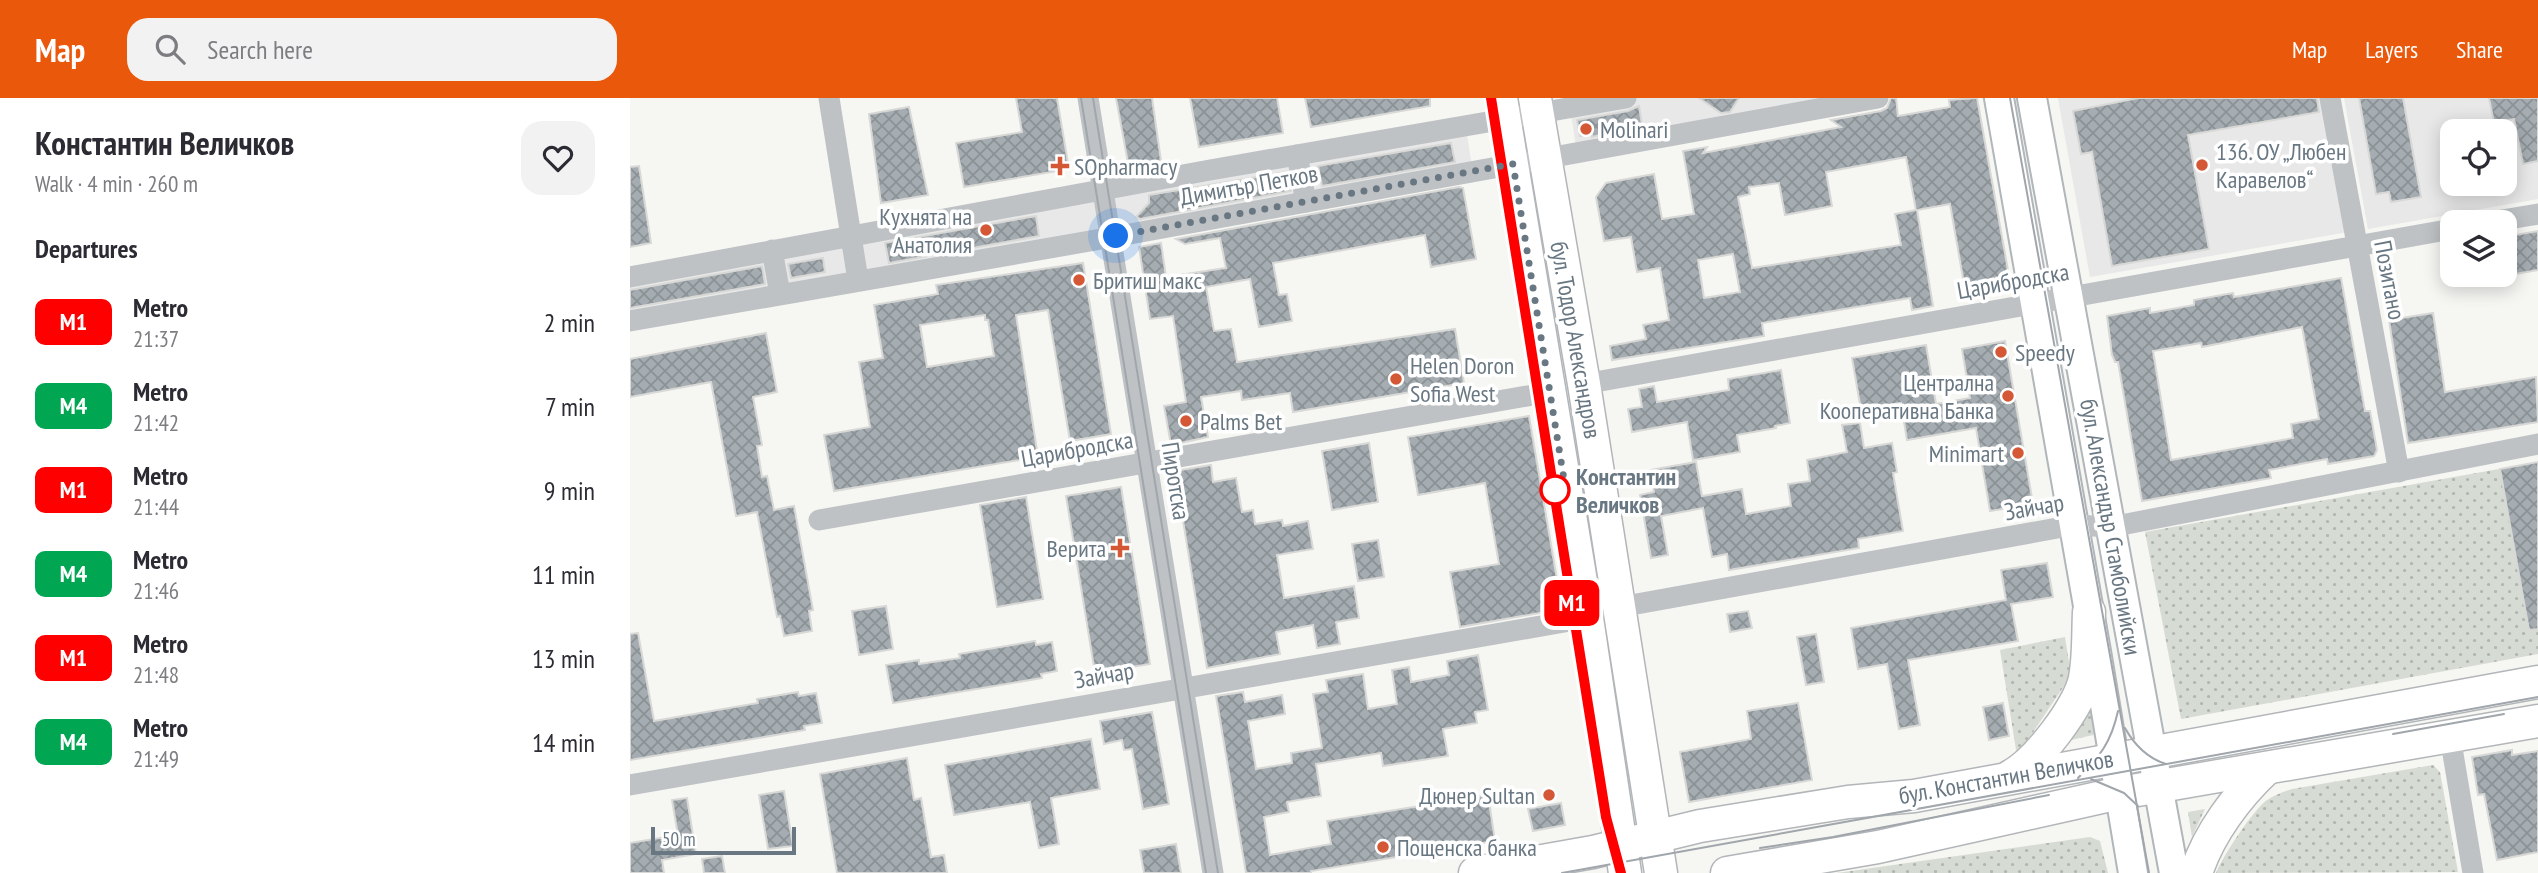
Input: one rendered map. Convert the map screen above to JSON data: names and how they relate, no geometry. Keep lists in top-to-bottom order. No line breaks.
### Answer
{"streets":{"main road":["бул. Тодор Александров","бул. Александър Стамболийски","бул. Константин Величков"],"street":["Димитър Петков","Позитано","Царибродска","Пиротска","Зайчар"]},"crossings":[["Димитър Петков","бул. Тодор Александров"],["Димитър Петков","Пиротска"],["Позитано","Царибродска"],["Позитано","Зайчар"],["Царибродска","бул. Тодор Александров"],["Царибродска","Пиротска"],["Царибродска","бул. Александър Стамболийски"],["бул. Тодор Александров","Зайчар"],["бул. Тодор Александров","бул. Константин Величков"],["Пиротска","Зайчар"],["Зайчар","бул. Александър Стамболийски"],["бул. Александър Стамболийски","бул. Константин Величков"]],"places":{"other":["Molinari","136. ОУ „Любен Каравелов“","Кухнята на Анатолия","Бритиш макс","Speedy","Helen Doron Sofia West","Централна Кооперативна Банка","Palms Bet","Minimart","Константин Величков","Дюнер Sultan","Пощенска банка"],"health":["SOpharmacy","Верита"]},"lines":["metro line M1"],"scale_bar":"50 m","page":{"header":"Map","search":"Search here","nav":["Map","Layers","Share"],"heading":[["Константин Величков","Walk · 4 min · 260 m"],"Departures"],"on_map":"M1","list":[{"mark":"M1","name":"Metro","note":"21:37","value":"2 min"},{"mark":"M4","name":"Metro","note":"21:42","value":"7 min"},{"mark":"M1","name":"Metro","note":"21:44","value":"9 min"},{"mark":"M4","name":"Metro","note":"21:46","value":"11 min"},{"mark":"M1","name":"Metro","note":"21:48","value":"13 min"},{"mark":"M4","name":"Metro","note":"21:49","value":"14 min"}],"scale":"50 m"}}
